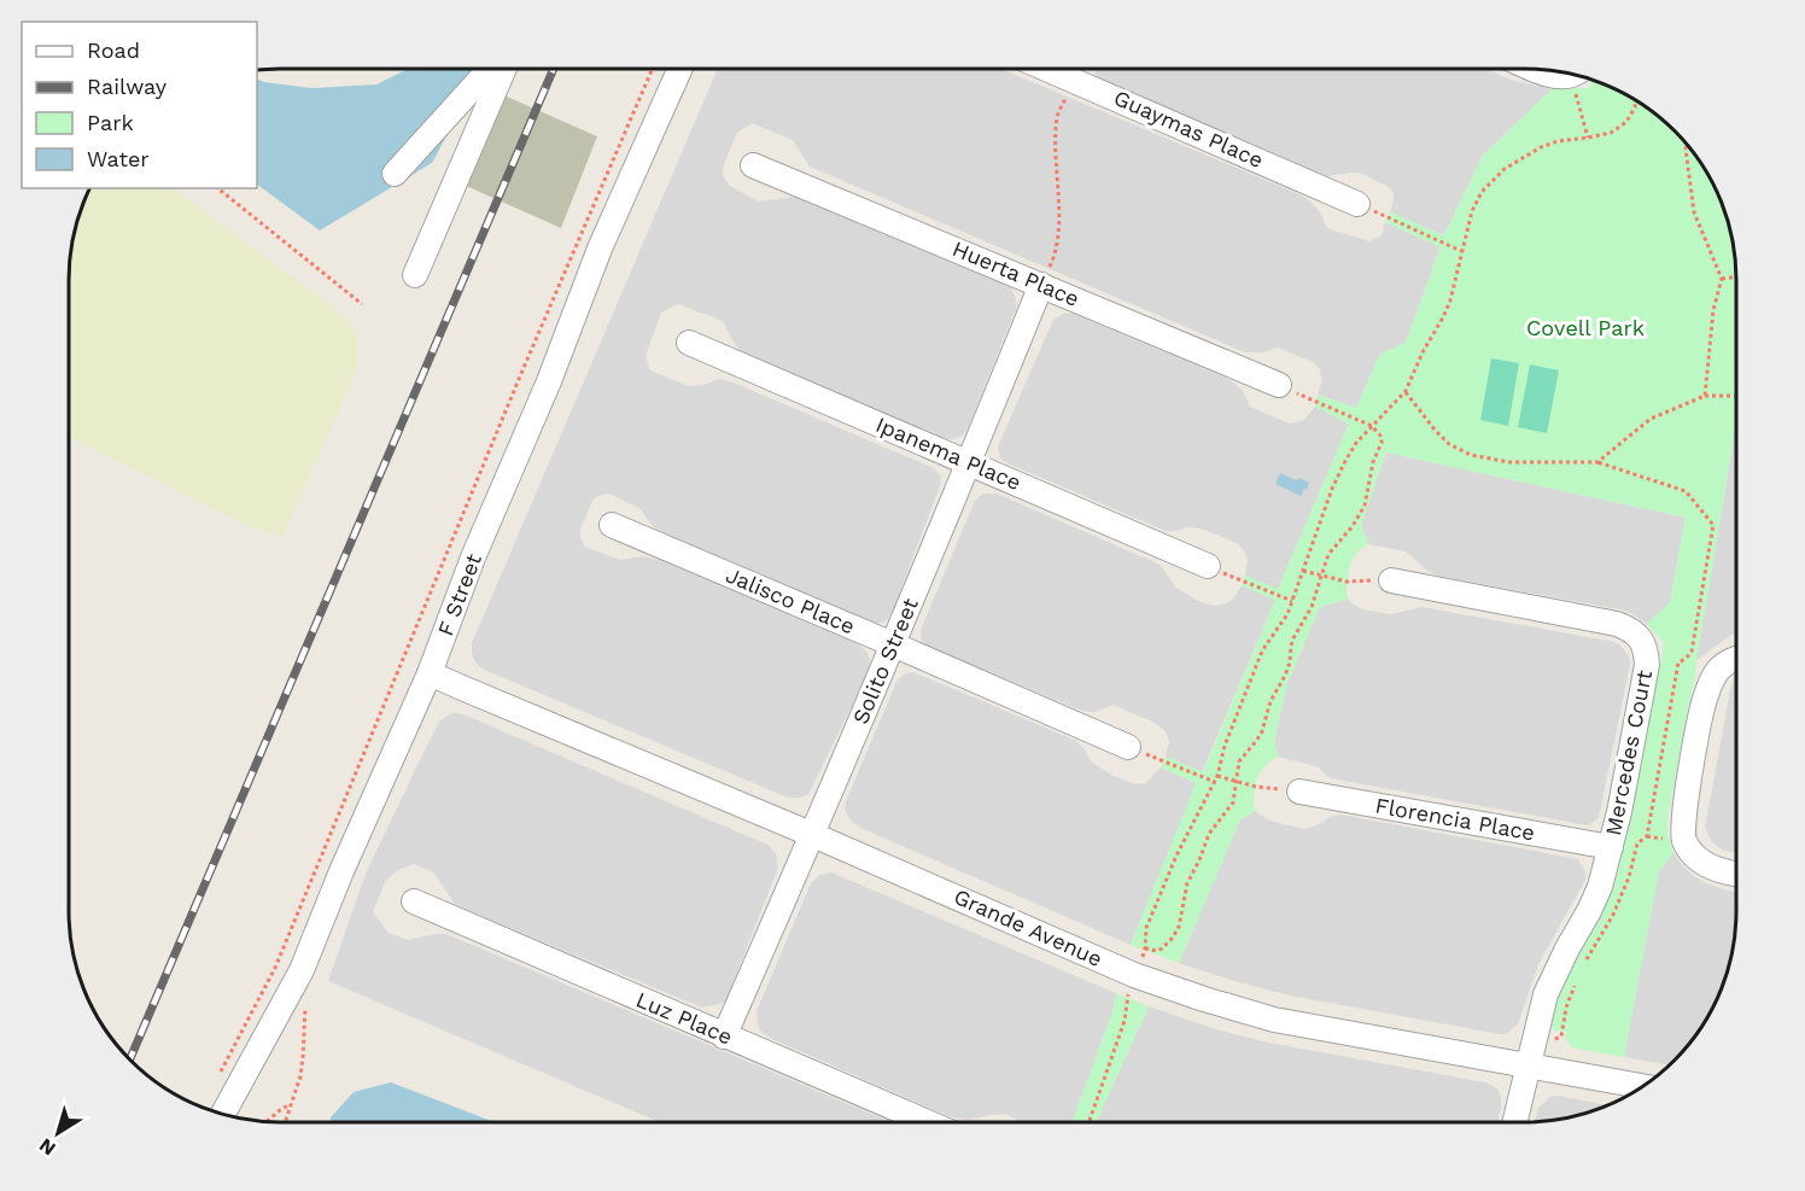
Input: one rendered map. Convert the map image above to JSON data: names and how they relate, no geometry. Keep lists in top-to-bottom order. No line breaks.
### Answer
{"streets":{"street":["Guaymas Place","Huerta Place","Ipanema Place","F Street","Jalisco Place","Solito Street","Mercedes Court","Florencia Place","Grande Avenue","Luz Place"]},"crossings":[["Huerta Place","Solito Street"],["Ipanema Place","Solito Street"],["F Street","Grande Avenue"],["Jalisco Place","Solito Street"],["Solito Street","Grande Avenue"],["Solito Street","Luz Place"],["Mercedes Court","Florencia Place"],["Mercedes Court","Grande Avenue"]],"parks":["Covell Park"],"legend":["Road","Railway","Park","Water"],"north":"bottom left"}
